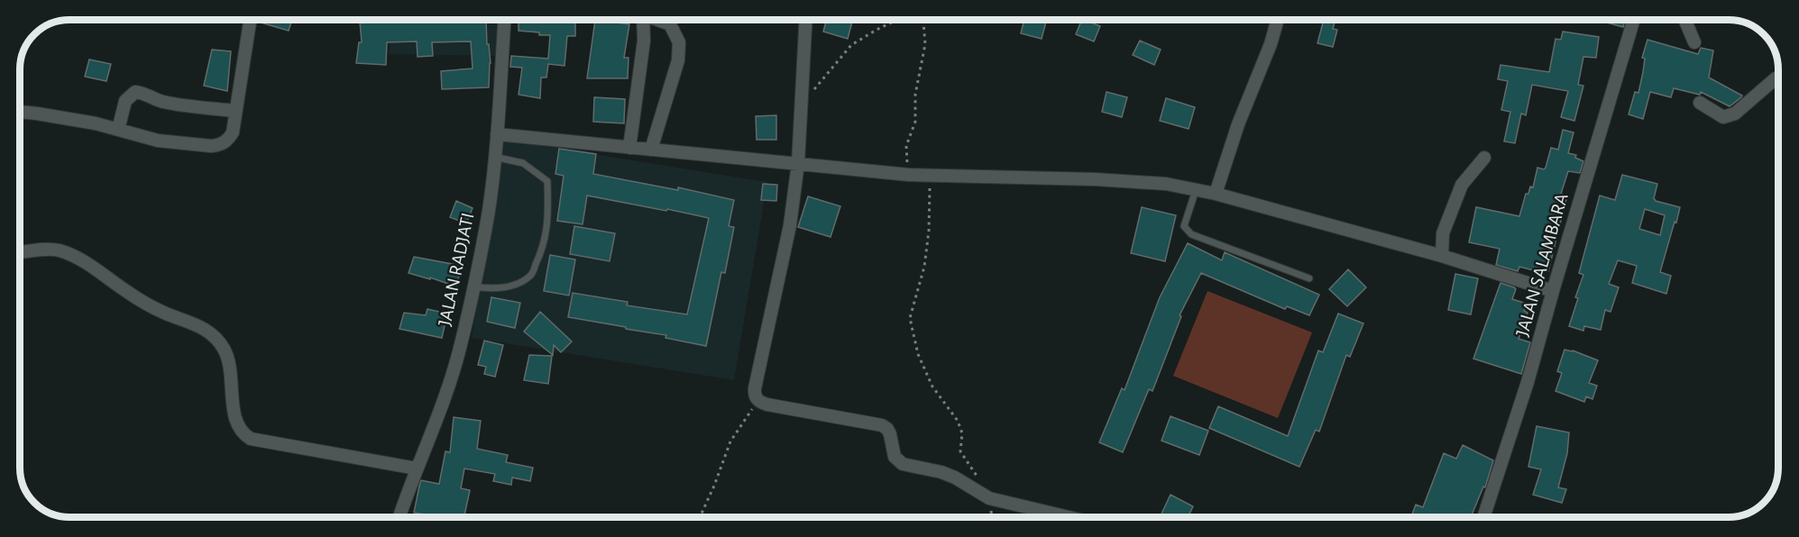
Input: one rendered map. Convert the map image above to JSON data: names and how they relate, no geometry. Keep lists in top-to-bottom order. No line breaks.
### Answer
{"streets":{"street":["JALAN SALAMBARA","JALAN RADJATI"]}}
